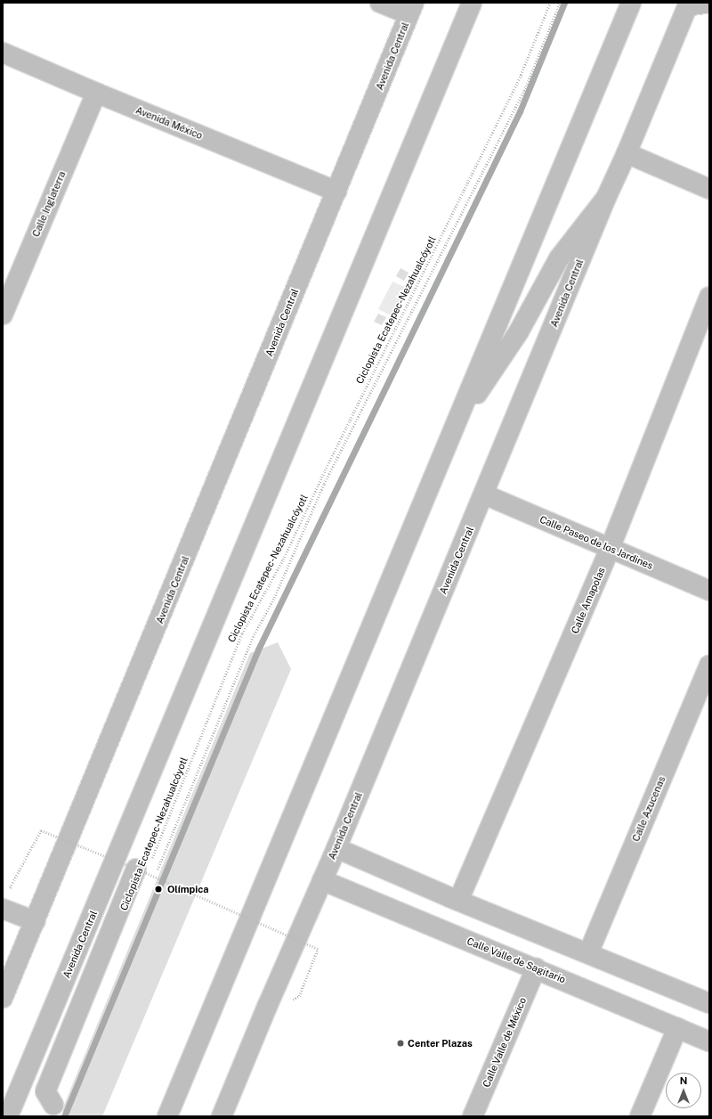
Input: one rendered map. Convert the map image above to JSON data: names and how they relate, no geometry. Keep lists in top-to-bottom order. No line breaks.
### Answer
{"streets":{"main road":["Avenida Central","Avenida México","Calle Inglaterra","Calle Paseo de los Jardines","Calle Amapolas","Calle Azucenas","Calle Valle de Sagitario","Calle Valle de México"],"path":["Ciclopista Ecatepec-Nezahualcóyotl"]},"crossings":[["Avenida Central","Avenida México"],["Avenida Central","Calle Paseo de los Jardines"],["Avenida Central","Calle Valle de Sagitario"],["Avenida México","Calle Inglaterra"],["Calle Paseo de los Jardines","Calle Amapolas"],["Calle Valle de Sagitario","Calle Valle de México"]],"places":["Olímpica","Center Plazas"],"north":"top"}
